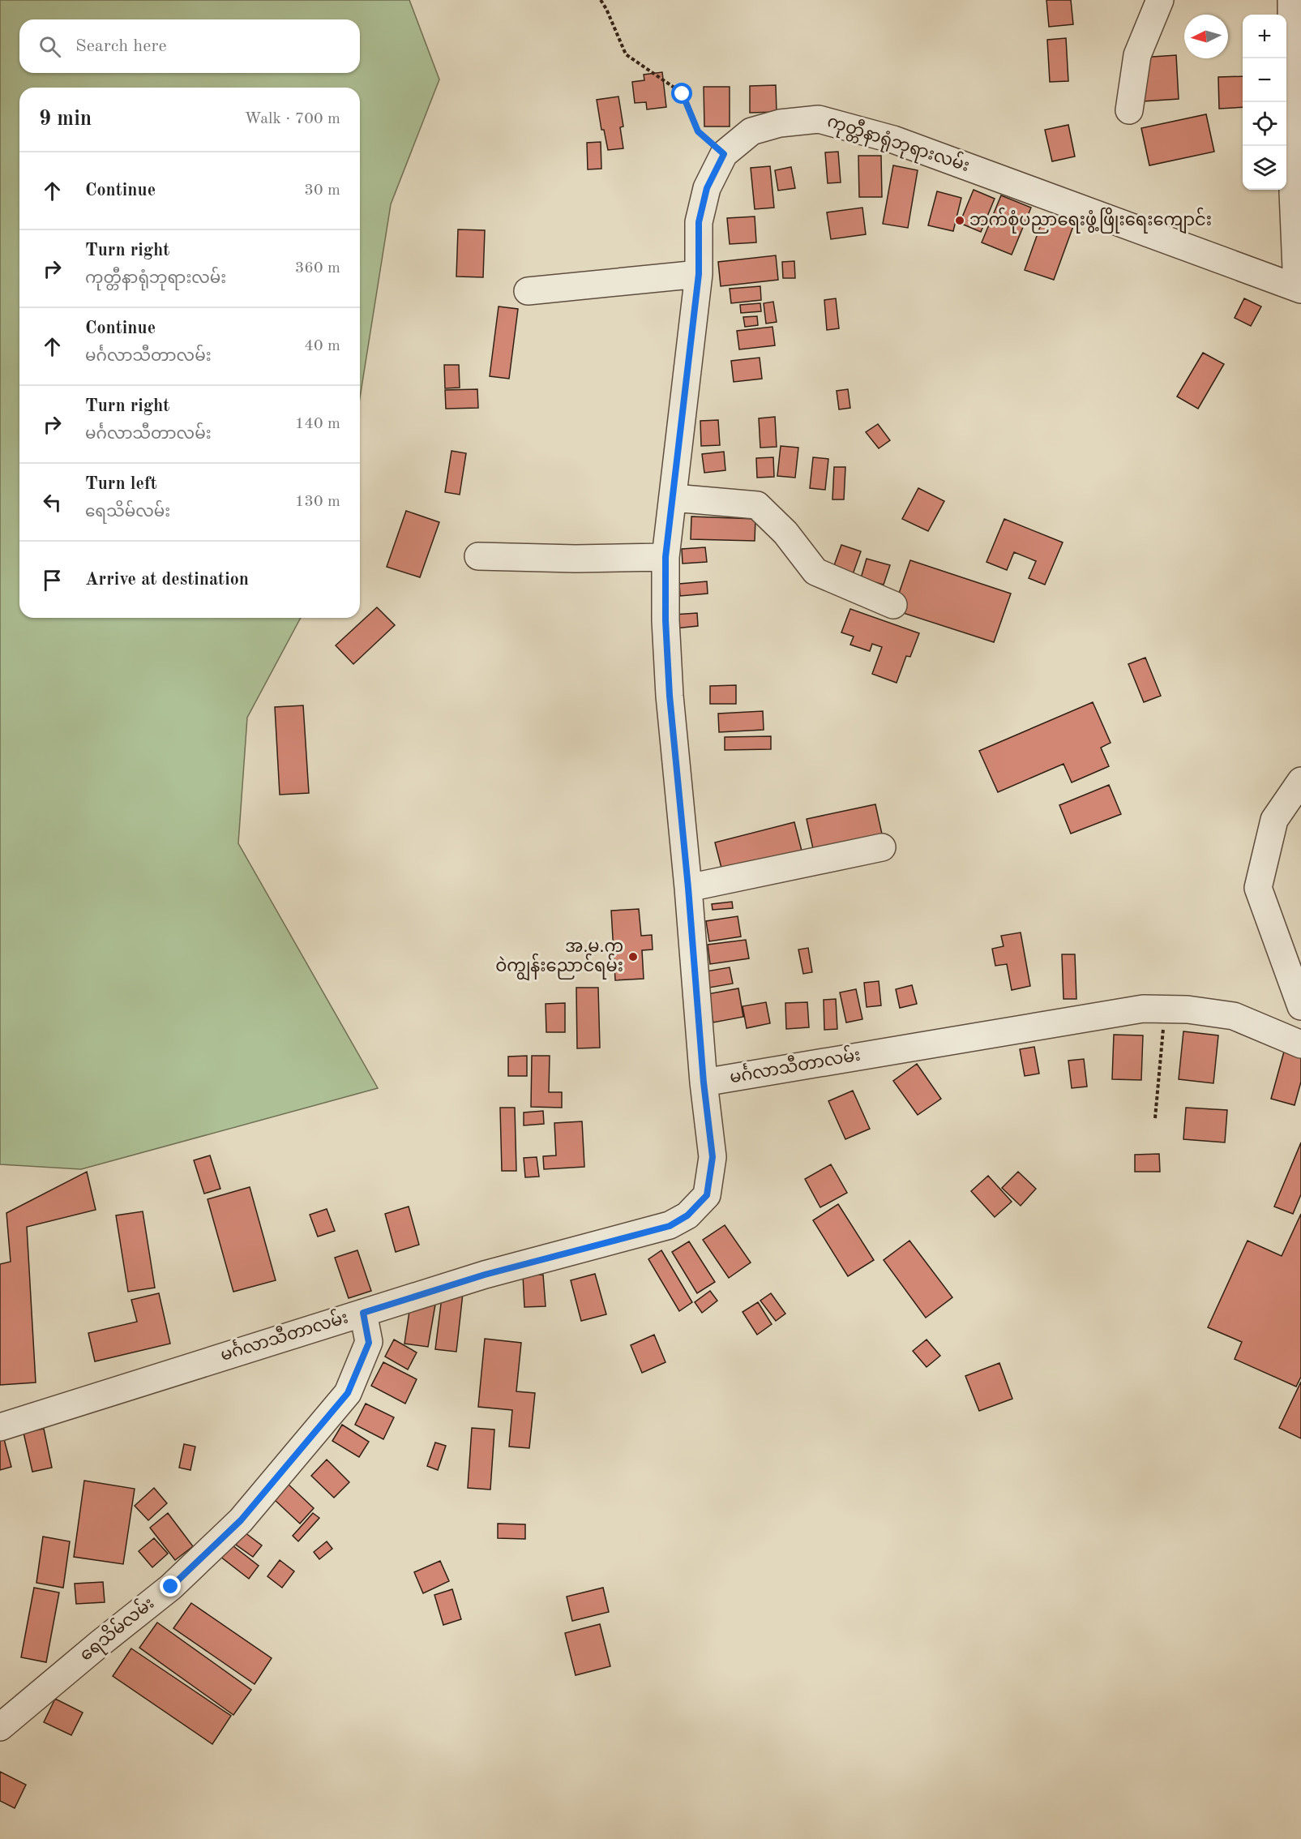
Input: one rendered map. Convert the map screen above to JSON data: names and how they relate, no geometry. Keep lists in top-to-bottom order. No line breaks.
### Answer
{"streets":{"street":["ကုတ္တီနာရုံဘုရားလမ်း","မင်္ဂလာသီတာလမ်း","ရေသိမ်လမ်း"]},"crossings":[["ကုတ္တီနာရုံဘုရားလမ်း","မင်္ဂလာသီတာလမ်း"],["မင်္ဂလာသီတာလမ်း","ရေသိမ်လမ်း"]],"places":["ဘက်စုံပညာရေးဖွံ့ဖြိုးရေးကျောင်း","အ.မ.က ဝဲကျွန်းညောင်ရမ်း"],"north":"left","page":{"map_buttons":["+","−"],"search":"Search here","heading":["9 min","Walk · 700 m"],"list":[["Continue","30 m"],["Turn right","ကုတ္တီနာရုံဘုရားလမ်း","360 m"],["Continue","မင်္ဂလာသီတာလမ်း","40 m"],["Turn right","မင်္ဂလာသီတာလမ်း","140 m"],["Turn left","ရေသိမ်လမ်း","130 m"],"Arrive at destination"]}}
